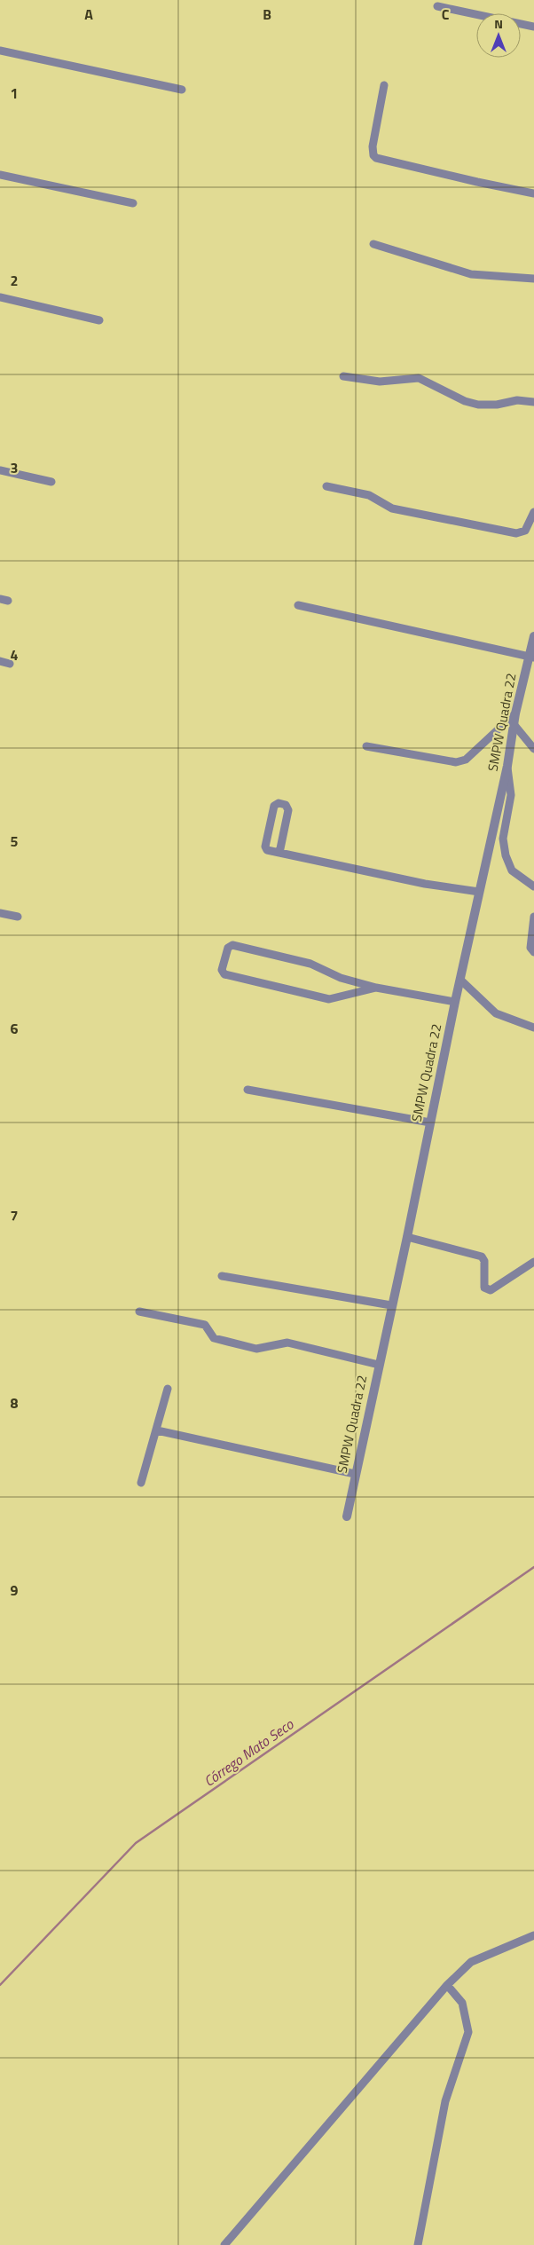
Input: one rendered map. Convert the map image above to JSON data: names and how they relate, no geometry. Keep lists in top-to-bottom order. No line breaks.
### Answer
{"streets":{"street":["SMPW Quadra 22"]},"water":["Córrego Mato Seco"],"north":"top","grid":{"columns":["A","B","C"],"rows":["1","2","3","4","5","6","7","8","9"]}}
